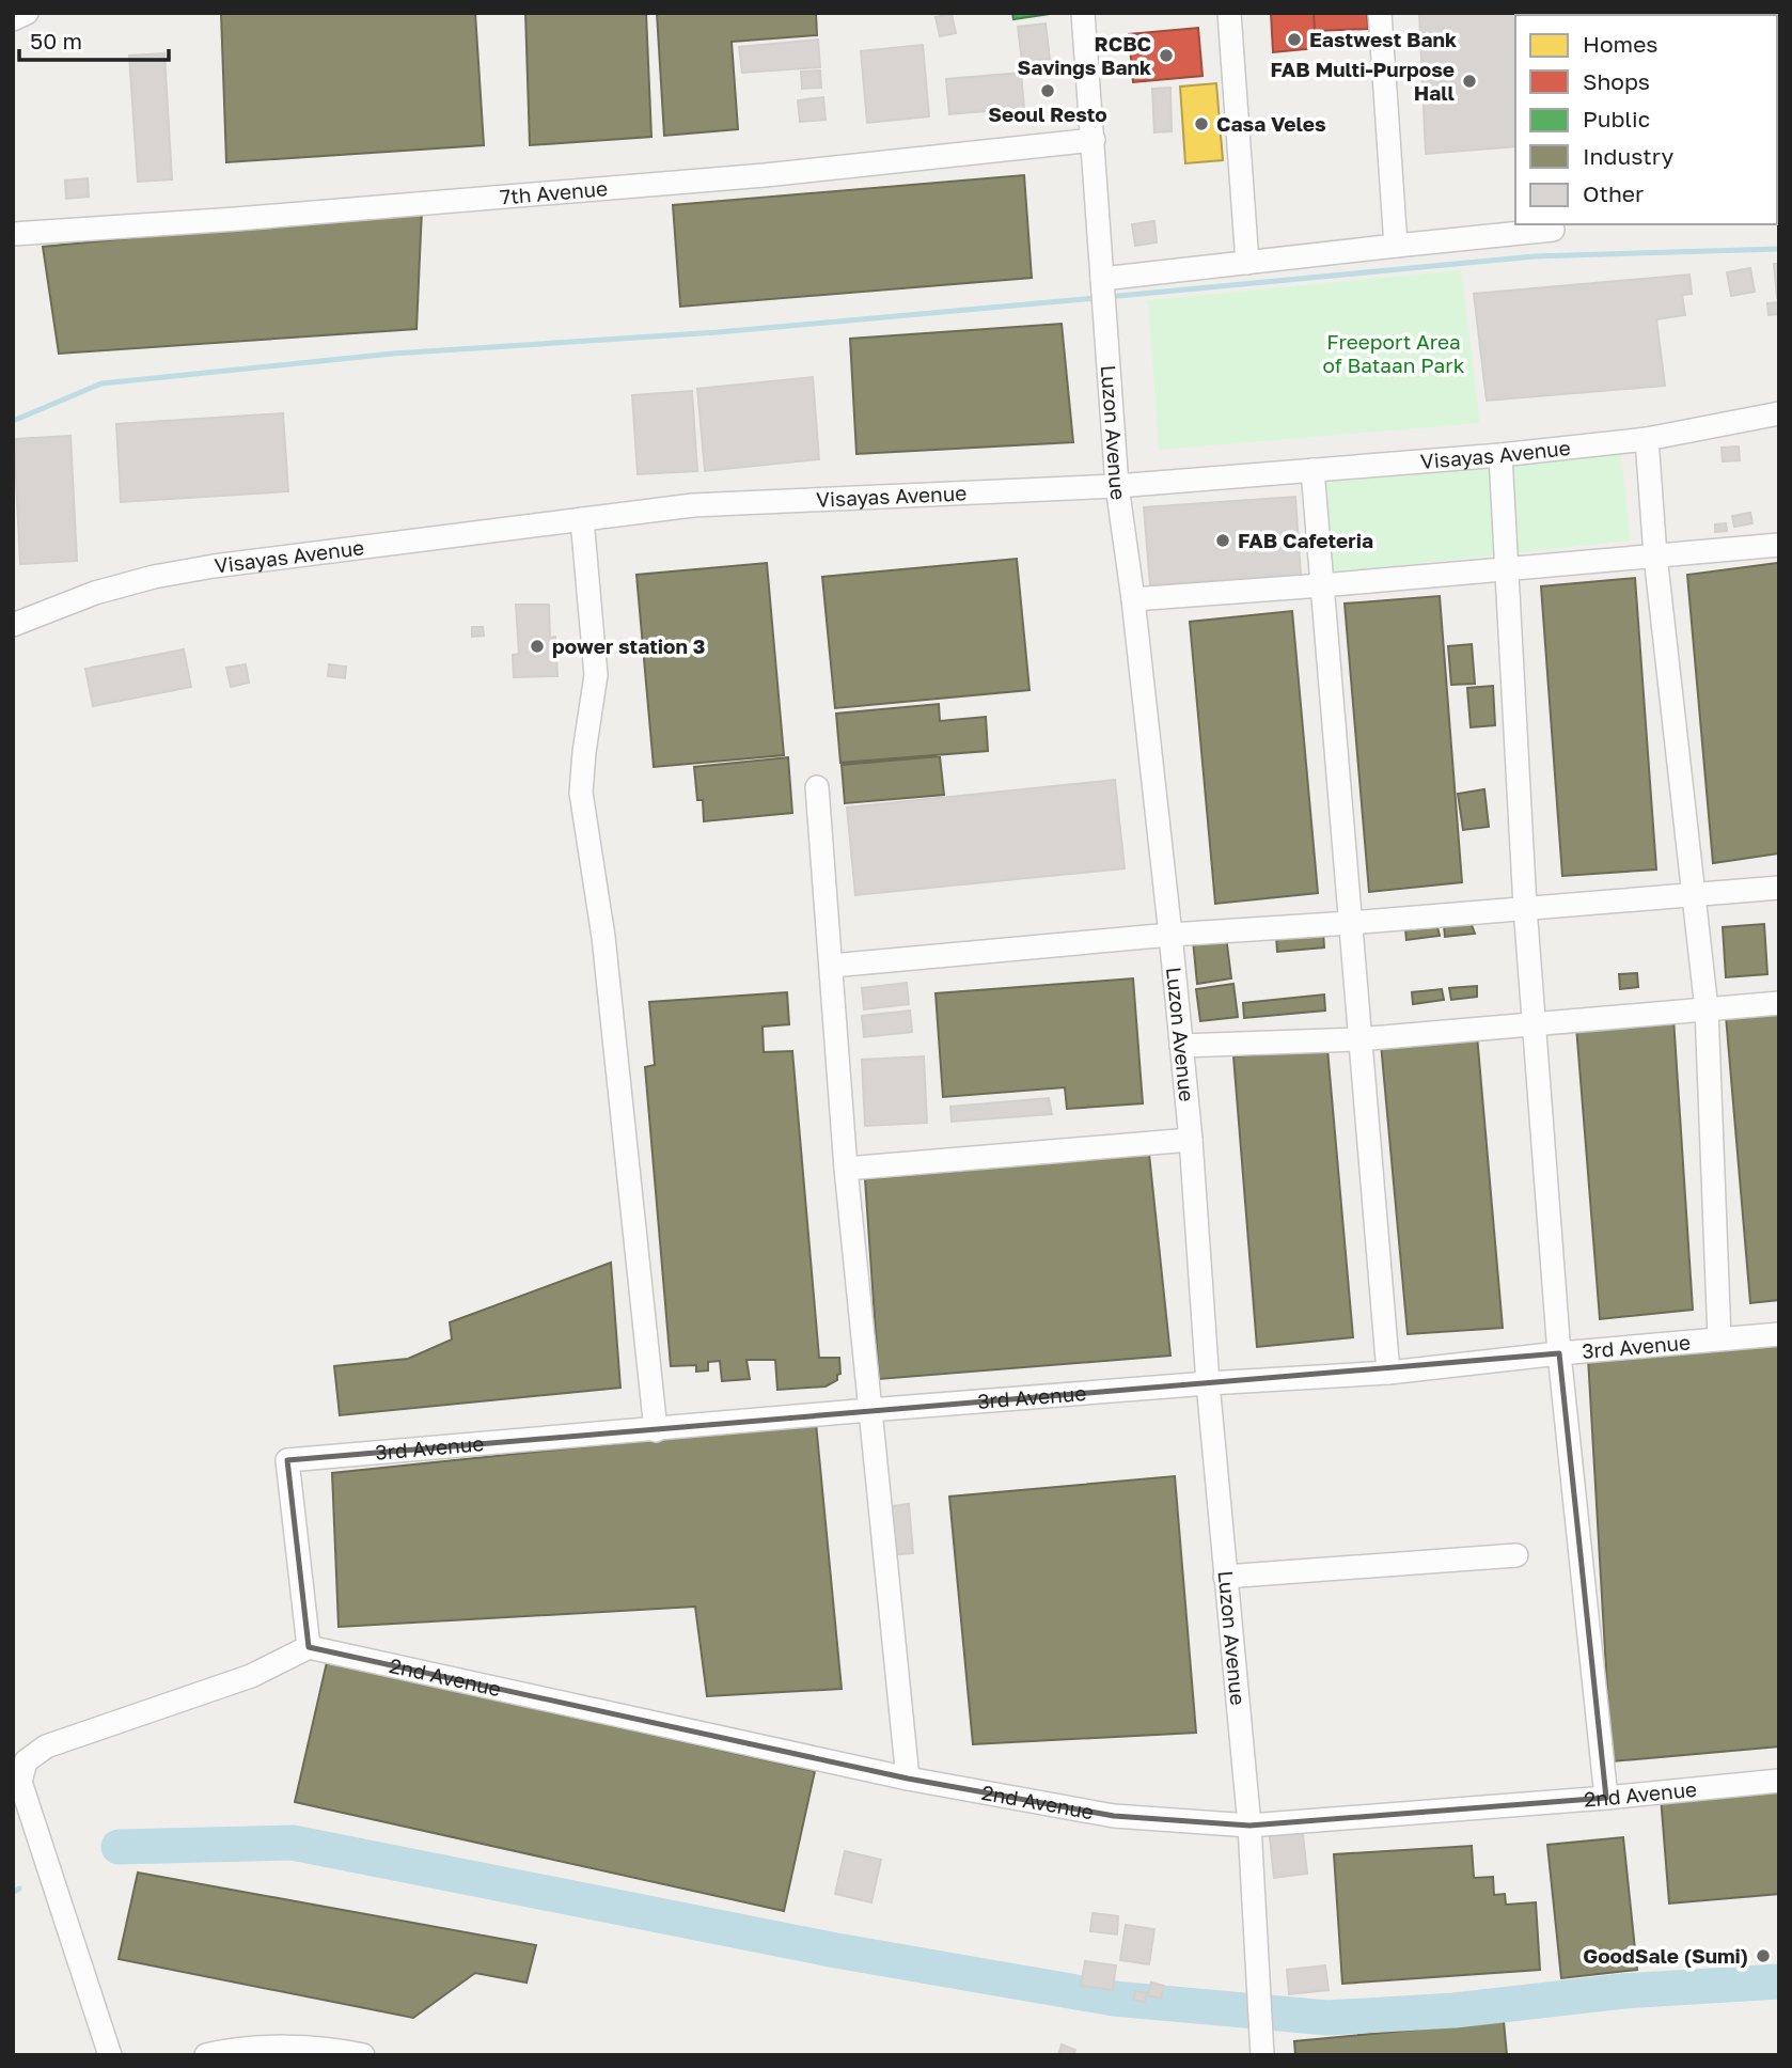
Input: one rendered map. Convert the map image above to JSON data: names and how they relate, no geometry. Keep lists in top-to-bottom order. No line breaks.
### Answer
{"streets":{"street":["7th Avenue","Luzon Avenue","Visayas Avenue","3rd Avenue","2nd Avenue"]},"crossings":[["7th Avenue","Luzon Avenue"],["Luzon Avenue","Visayas Avenue"],["Luzon Avenue","3rd Avenue"],["Luzon Avenue","2nd Avenue"],["3rd Avenue","2nd Avenue"]],"parks":["Freeport Area of Bataan Park"],"places":["Eastwest Bank","RCBC Savings Bank","FAB Multi-Purpose Hall","Seoul Resto","Casa Veles","FAB Cafeteria","power station 3","GoodSale (Sumi)"],"legend":["Homes","Shops","Public","Industry","Other"],"scale_bar":"50 m"}
